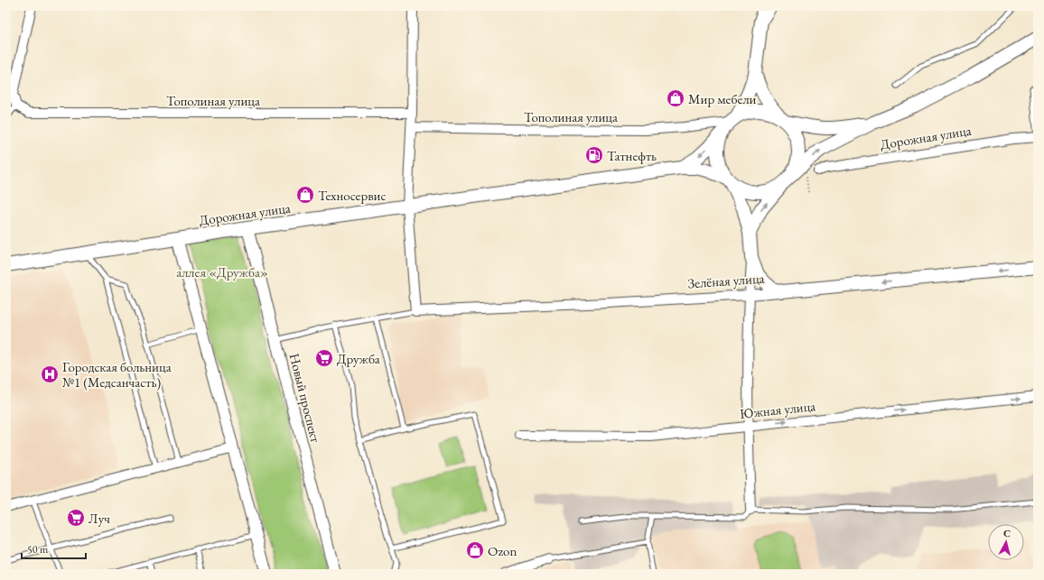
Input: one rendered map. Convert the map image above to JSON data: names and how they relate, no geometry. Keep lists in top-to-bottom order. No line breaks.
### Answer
{"streets":{"main road":["Дорожная улица","Зелёная улица"],"street":["Тополиная улица","Новый проспект","Южная улица"]},"crossings":[["Дорожная улица","Новый проспект"]],"one_way":["Зелёная улица","Южная улица"],"parks":["аллея «Дружба»"],"places":{"shop":["Мир мебели","Техносервис","Ozon"],"fuel station":["Татнефть"],"supermarket":["Дружба","Луч"],"hospital":["Городская больница №1 (Медсанчасть)"]},"scale_bar":"50 m","north":"top"}
